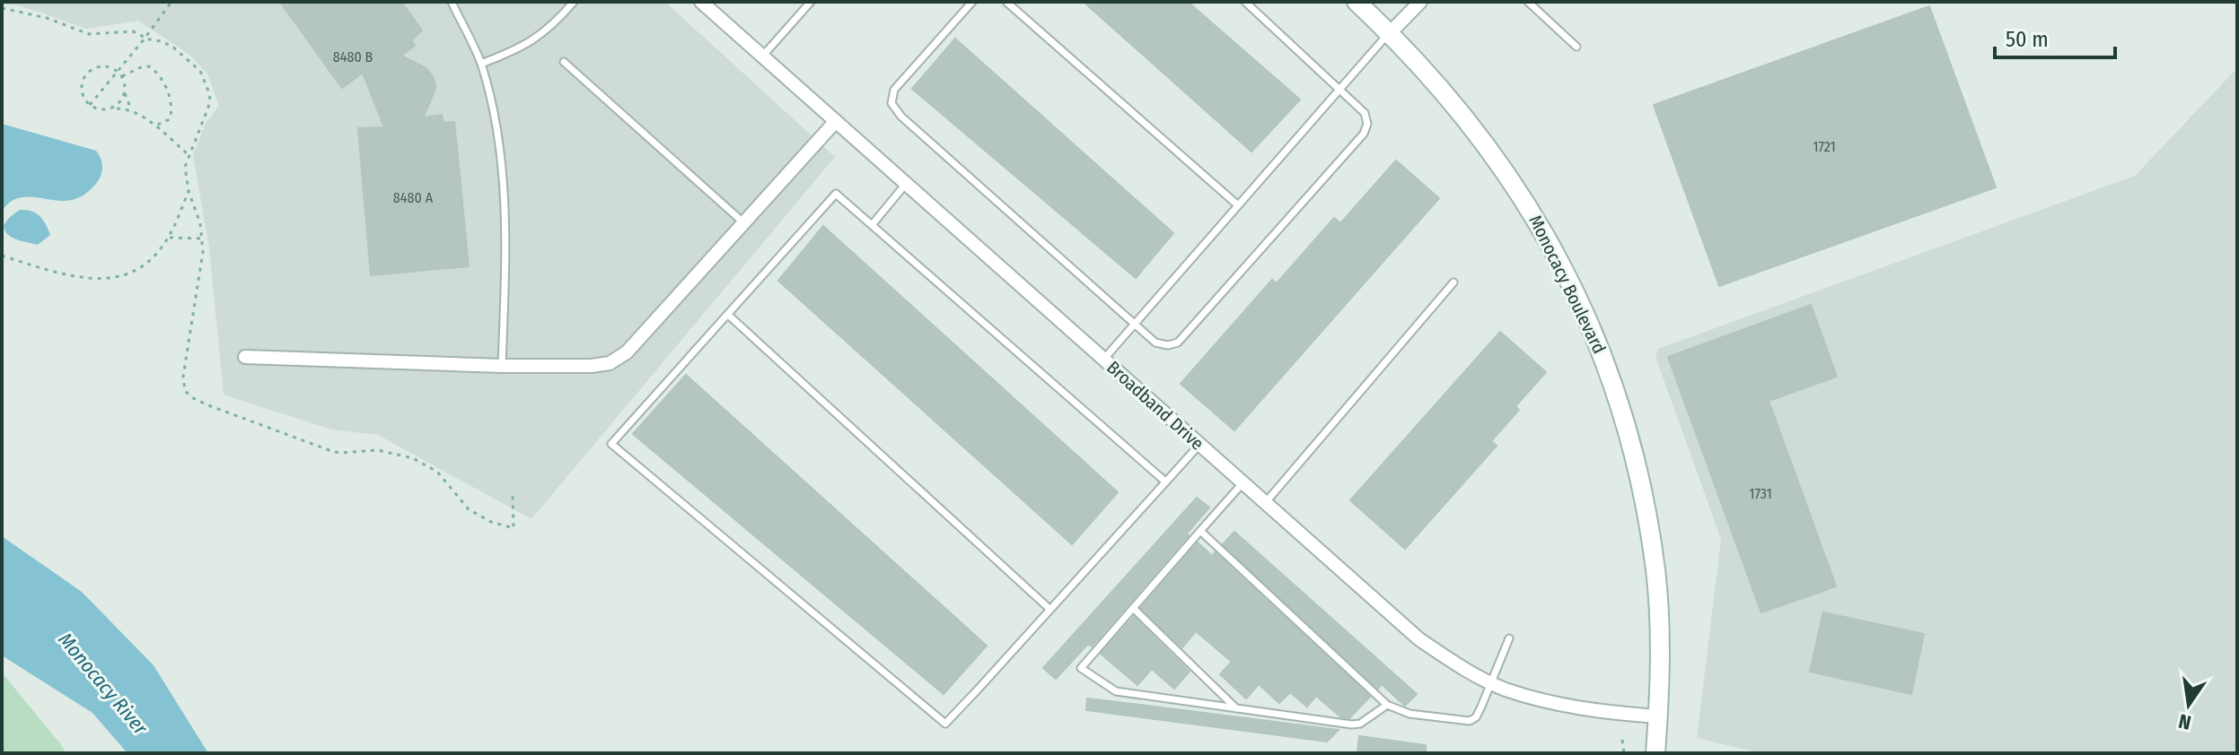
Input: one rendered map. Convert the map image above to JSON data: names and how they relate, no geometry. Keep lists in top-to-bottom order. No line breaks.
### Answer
{"streets":{"main road":["Monocacy Boulevard"],"street":["Broadband Drive"]},"crossings":[["Monocacy Boulevard","Broadband Drive"]],"water":["Monocacy River"],"house_numbers":["8480 B","1721","8480 A","1731"],"scale_bar":"50 m","north":"bottom"}
